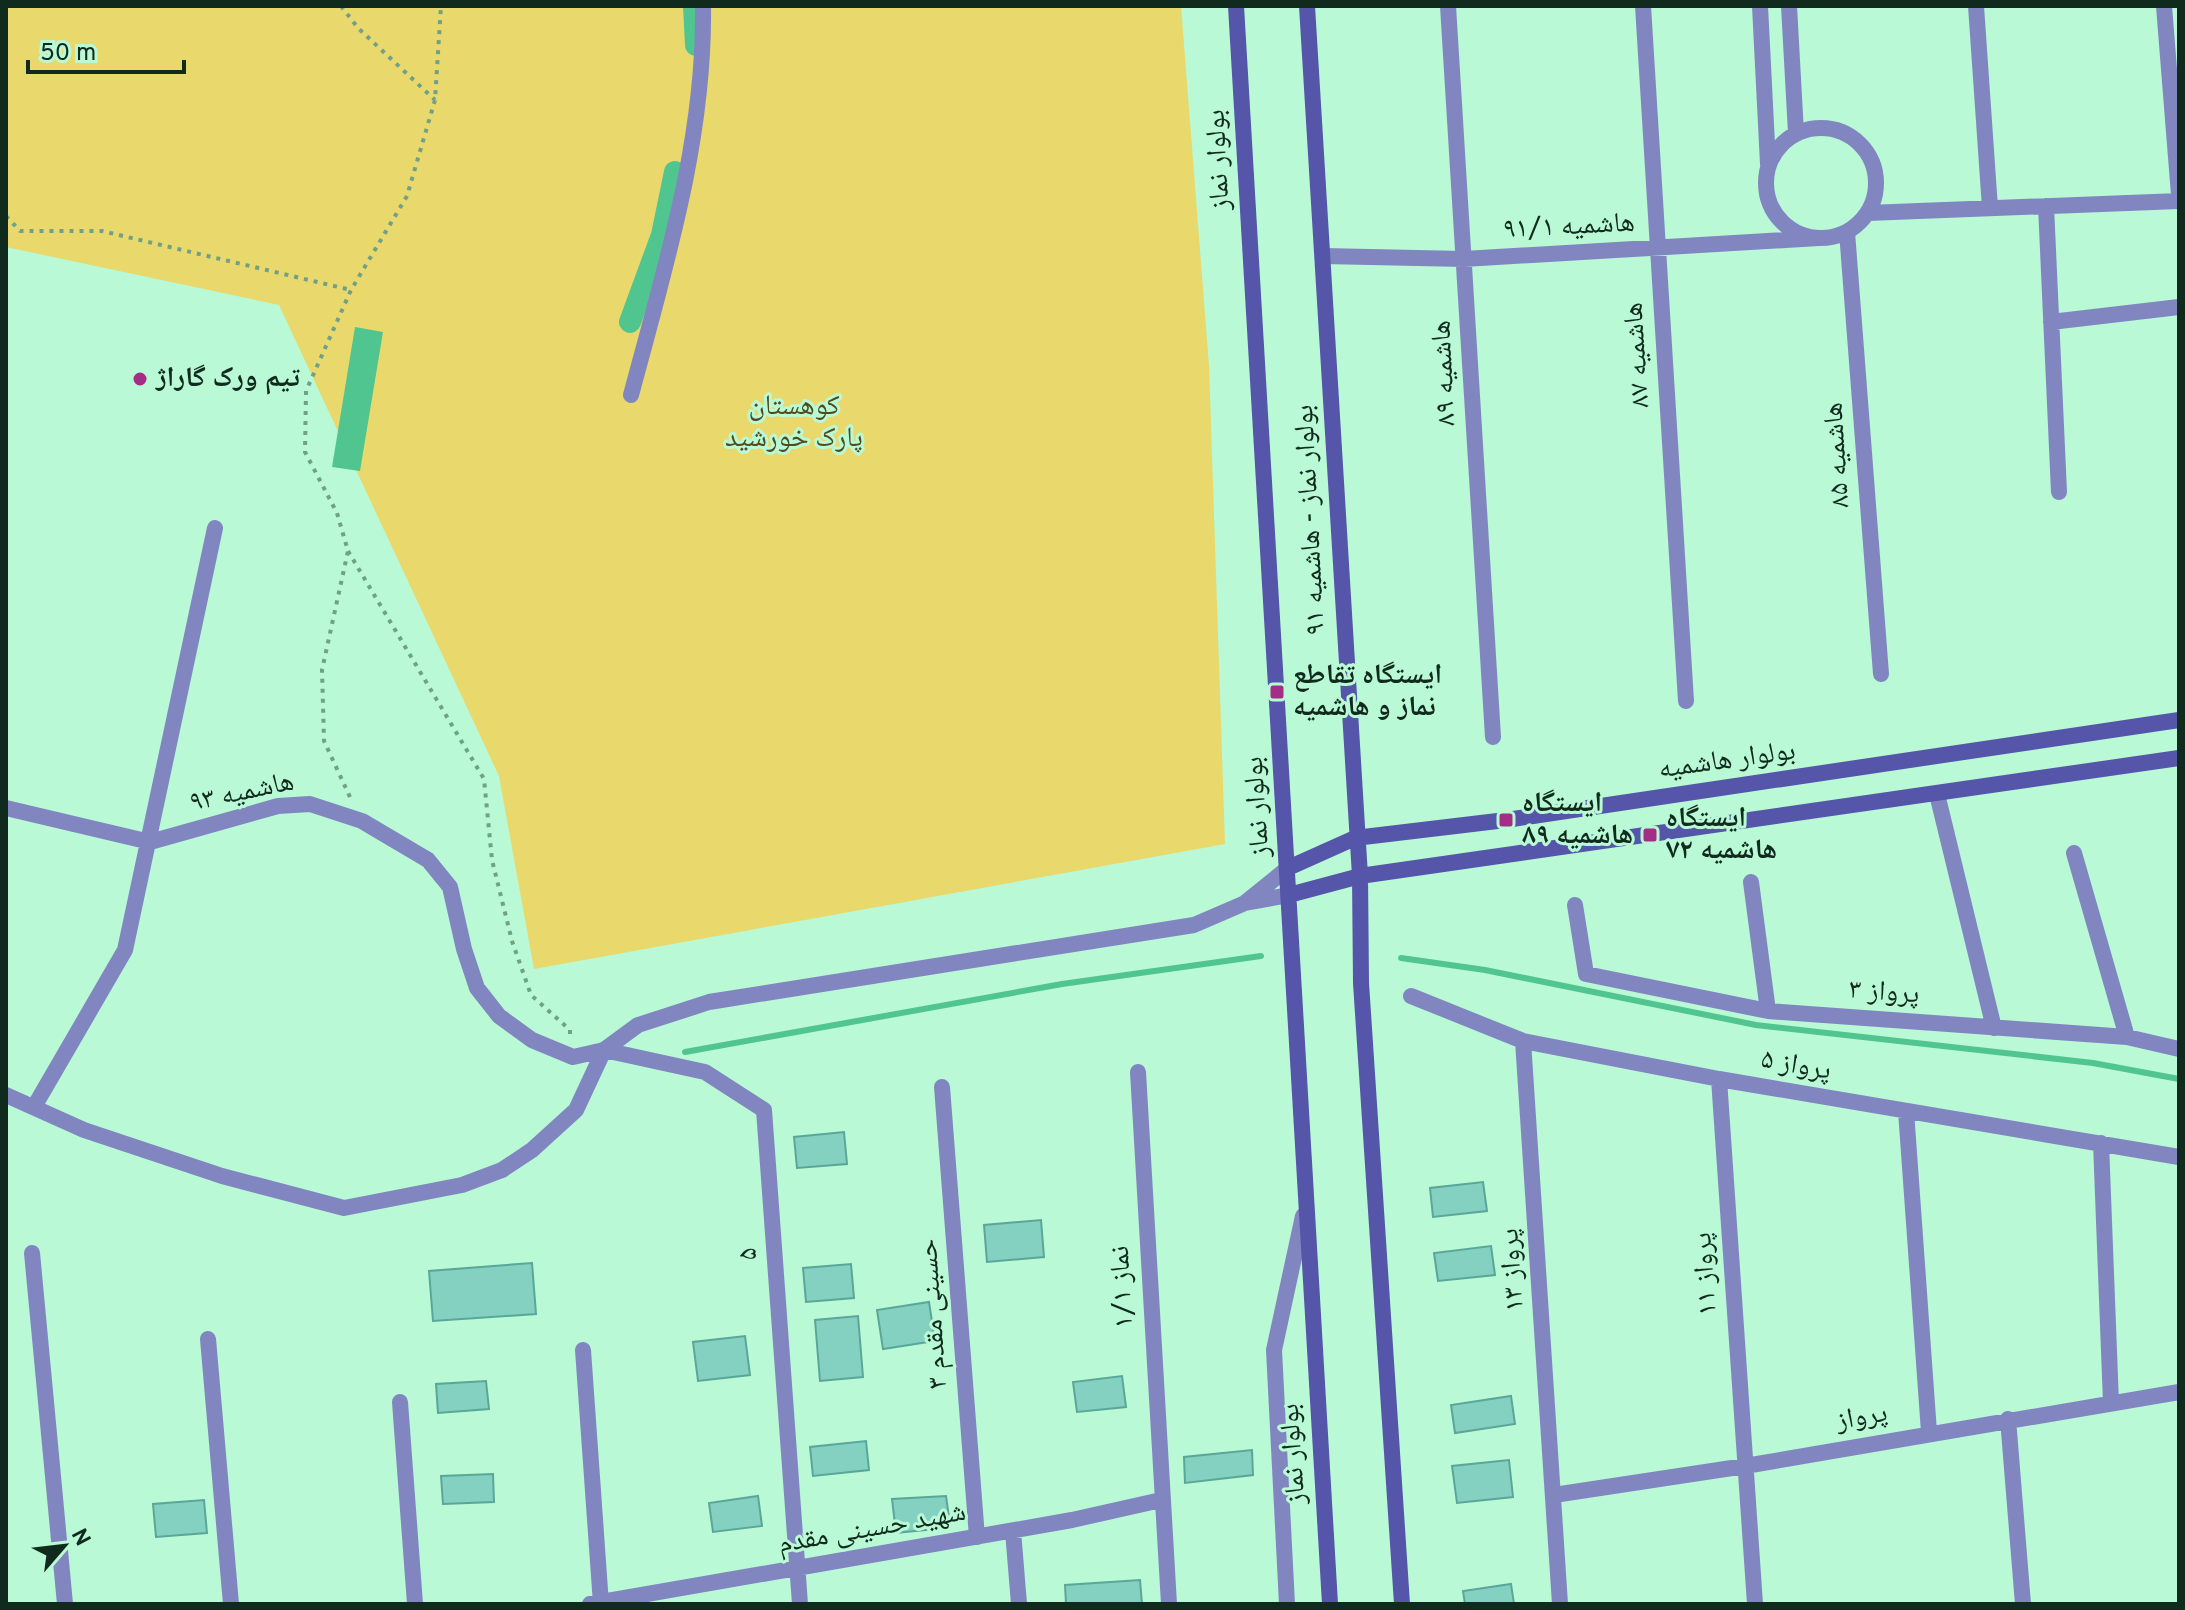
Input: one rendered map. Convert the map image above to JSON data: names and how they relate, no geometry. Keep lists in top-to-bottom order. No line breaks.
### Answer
{"streets":{"main road":["بولوار نماز","بولوار نماز - هاشمیه ۹۱","بولوار هاشمیه"],"street":["هاشمیه ۹۱/۱","هاشمیه ۸۷","هاشمیه ۸۹","هاشمیه ۸۵","هاشمیه ۹۳","پرواز ۳","پرواز ۵","۵","پرواز ۱۳","پرواز ۱۱","نماز ۱/۱","حسینی مقدم ۳","پرواز","شهید حسینی مقدم"]},"crossings":[["بولوار نماز","بولوار هاشمیه"],["هاشمیه ۹۱/۱","هاشمیه ۸۷"],["هاشمیه ۹۱/۱","هاشمیه ۸۹"],["هاشمیه ۹۱/۱","هاشمیه ۸۵"],["هاشمیه ۹۱/۱","بولوار نماز - هاشمیه ۹۱"],["بولوار نماز - هاشمیه ۹۱","بولوار هاشمیه"],["پرواز ۵","پرواز ۱۳"],["پرواز ۵","پرواز ۱۱"],["۵","شهید حسینی مقدم"],["پرواز ۱۳","پرواز"],["پرواز ۱۱","پرواز"],["نماز ۱/۱","شهید حسینی مقدم"],["حسینی مقدم ۳","شهید حسینی مقدم"]],"parks":["کوهستان پارک خورشید"],"places":{"other":["تیم ورک گاراژ"],"transit":["ایستگاه تقاطع نماز و هاشمیه","ایستگاه هاشمیه ۸۹","ایستگاه هاشمیه ۷۲"]},"scale_bar":"50 m","north":"top right"}
